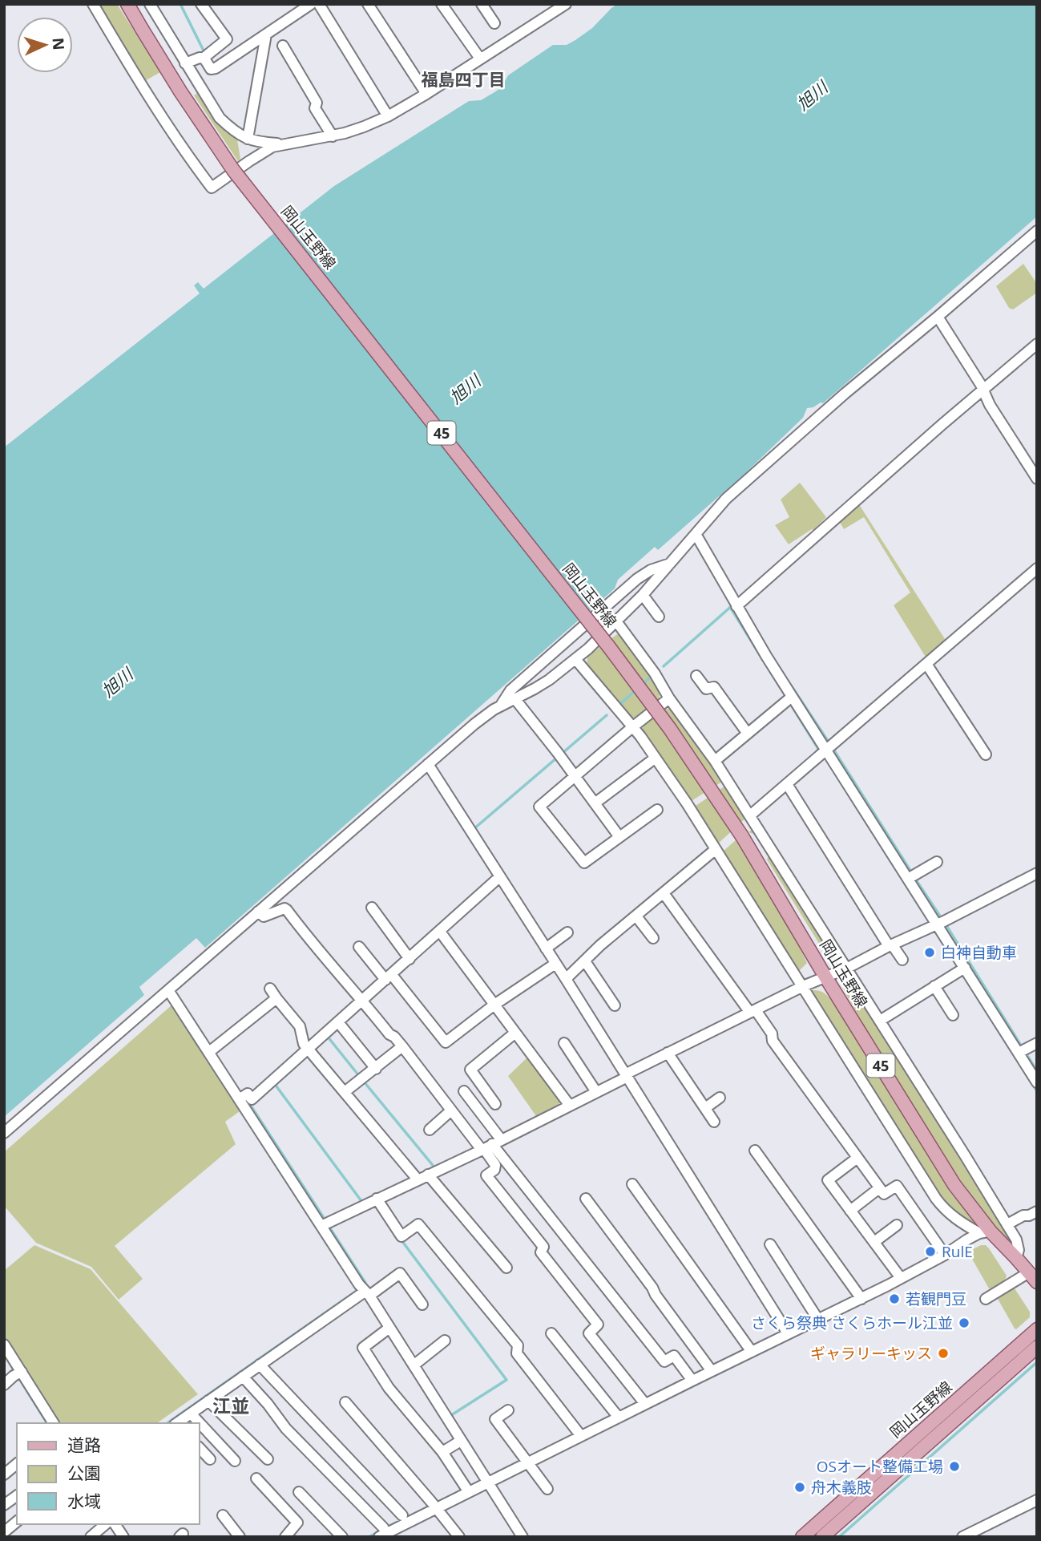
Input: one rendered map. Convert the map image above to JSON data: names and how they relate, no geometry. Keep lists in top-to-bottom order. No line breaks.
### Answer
{"streets":{"main road":["岡山玉野線","45"]},"districts":["福島四丁目","江並"],"water":["旭川"],"places":["白神自動車","RulE","若観門豆","さくら祭典 さくらホール江並","ギャラリーキッス","OSオート整備工場","舟木義肢"],"legend":["道路","公園","水域"],"north":"right"}
